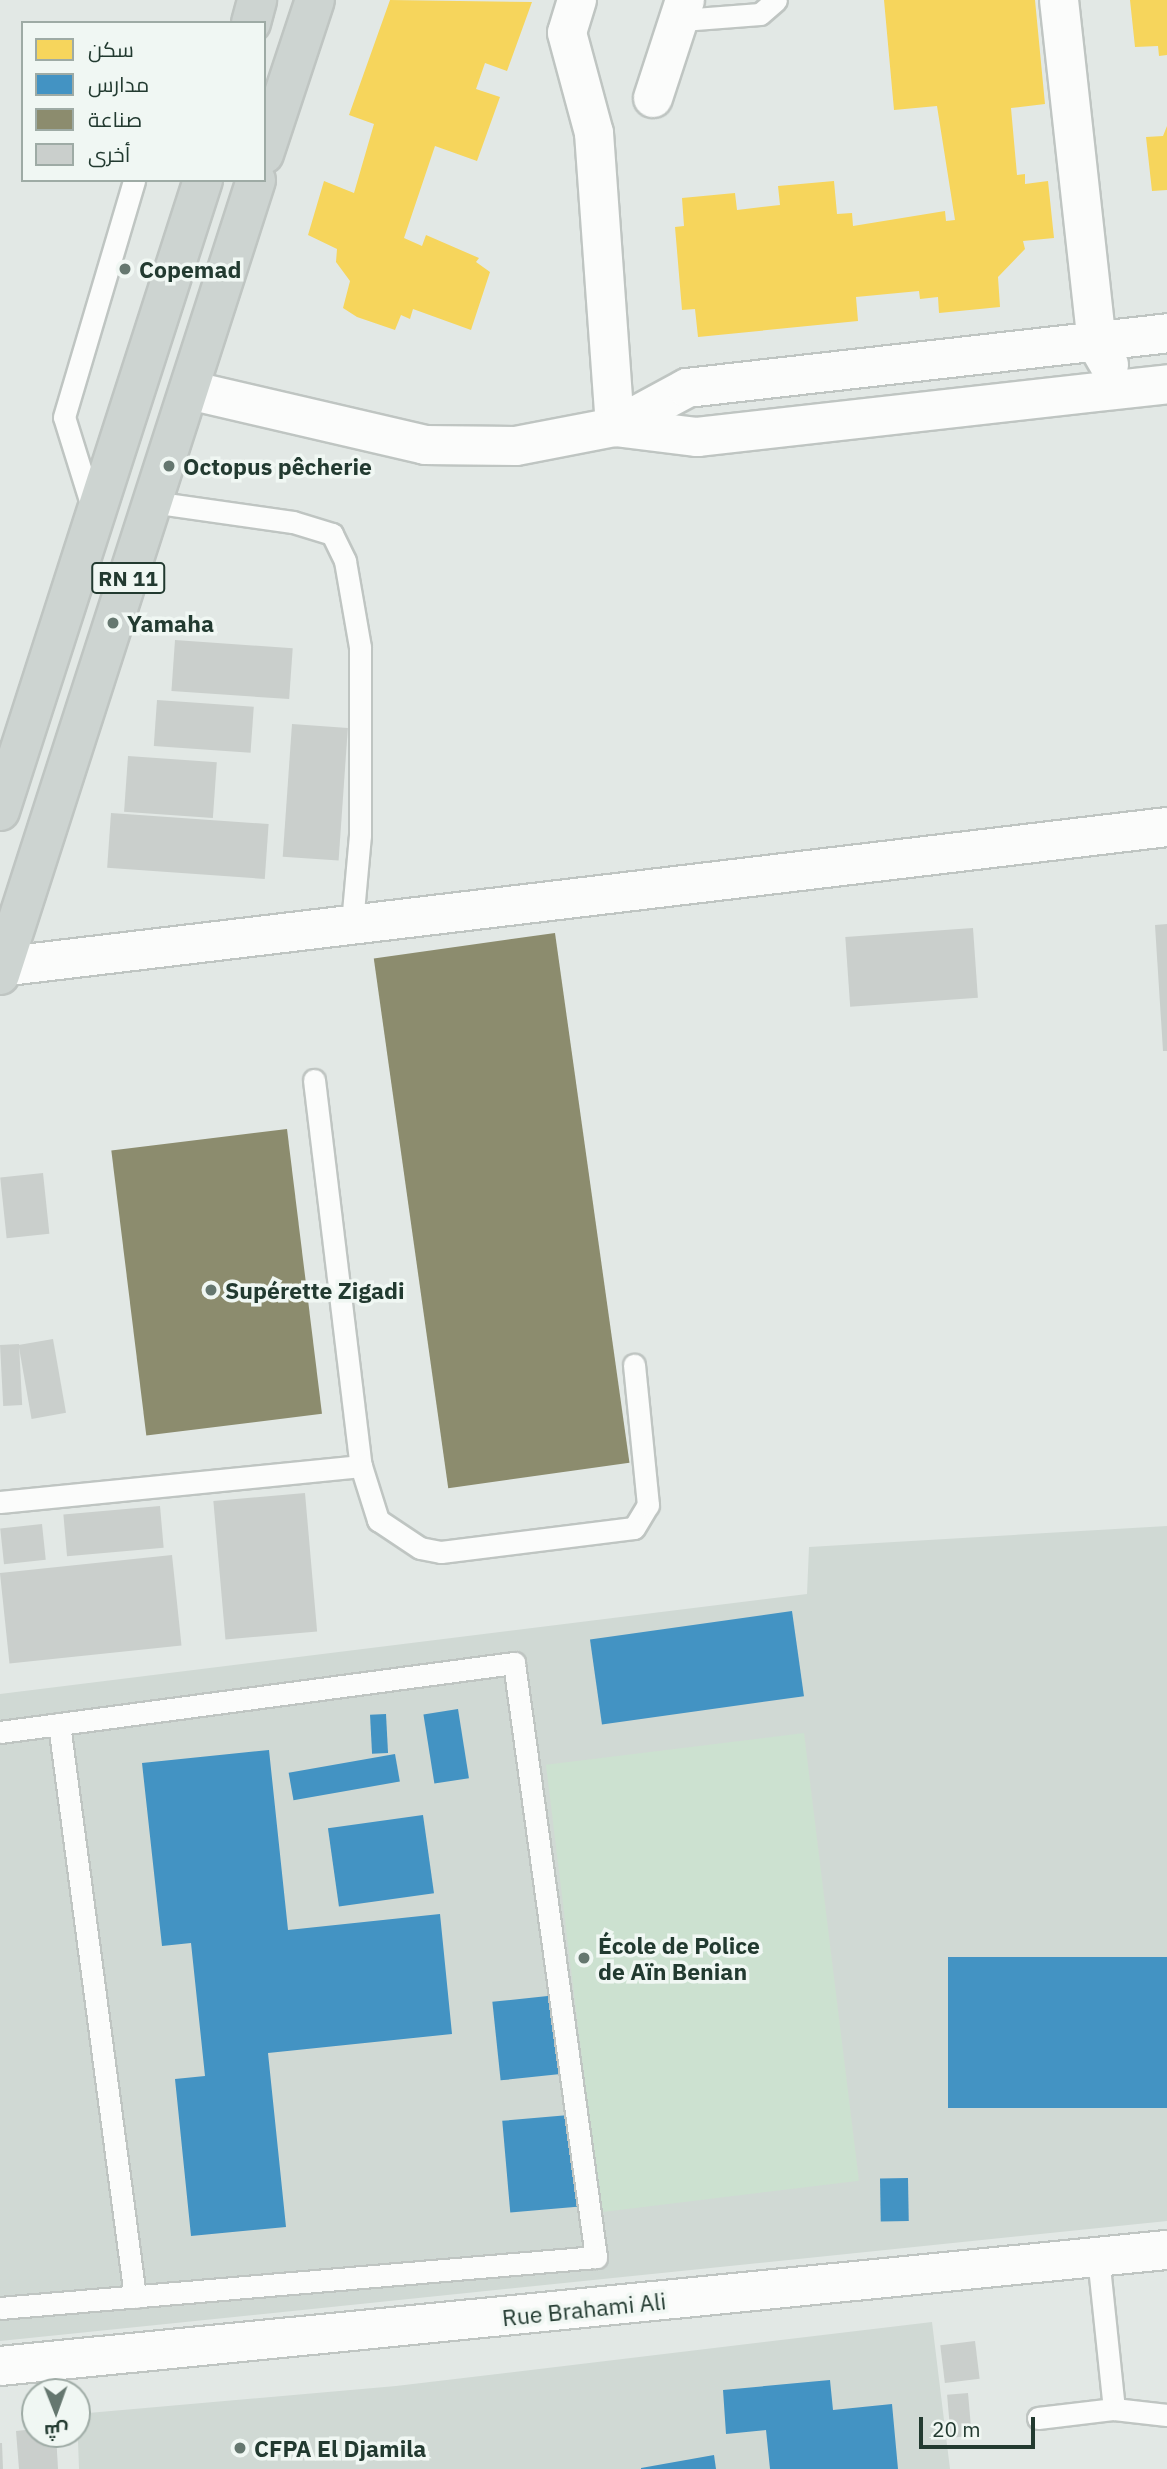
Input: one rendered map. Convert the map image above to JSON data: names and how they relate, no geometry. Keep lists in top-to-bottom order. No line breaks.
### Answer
{"streets":{"main road":["RN 11"],"street":["Rue Brahami Ali"]},"places":["Copemad","Octopus pêcherie","Yamaha","Supérette Zigadi","École de Police de Aïn Benian","CFPA El Djamila"],"legend":["سكن","مدارس","صناعة","أخرى"],"scale_bar":"20 m","north":"bottom"}
